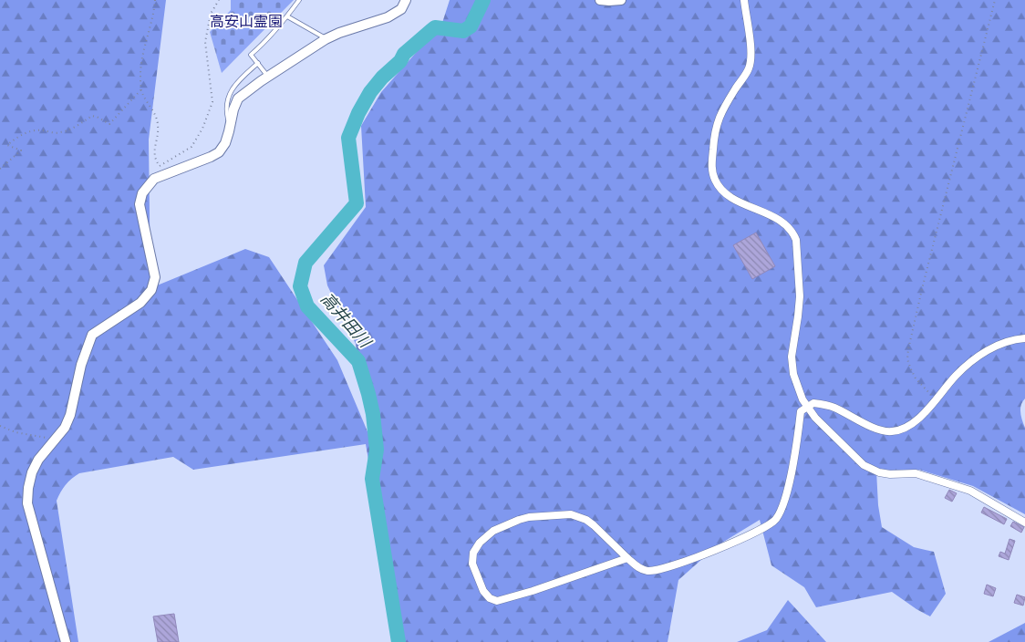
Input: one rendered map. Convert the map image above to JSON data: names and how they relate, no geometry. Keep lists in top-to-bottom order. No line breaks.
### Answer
{"water":["高井田川"],"parks":["高安山霊園"]}
